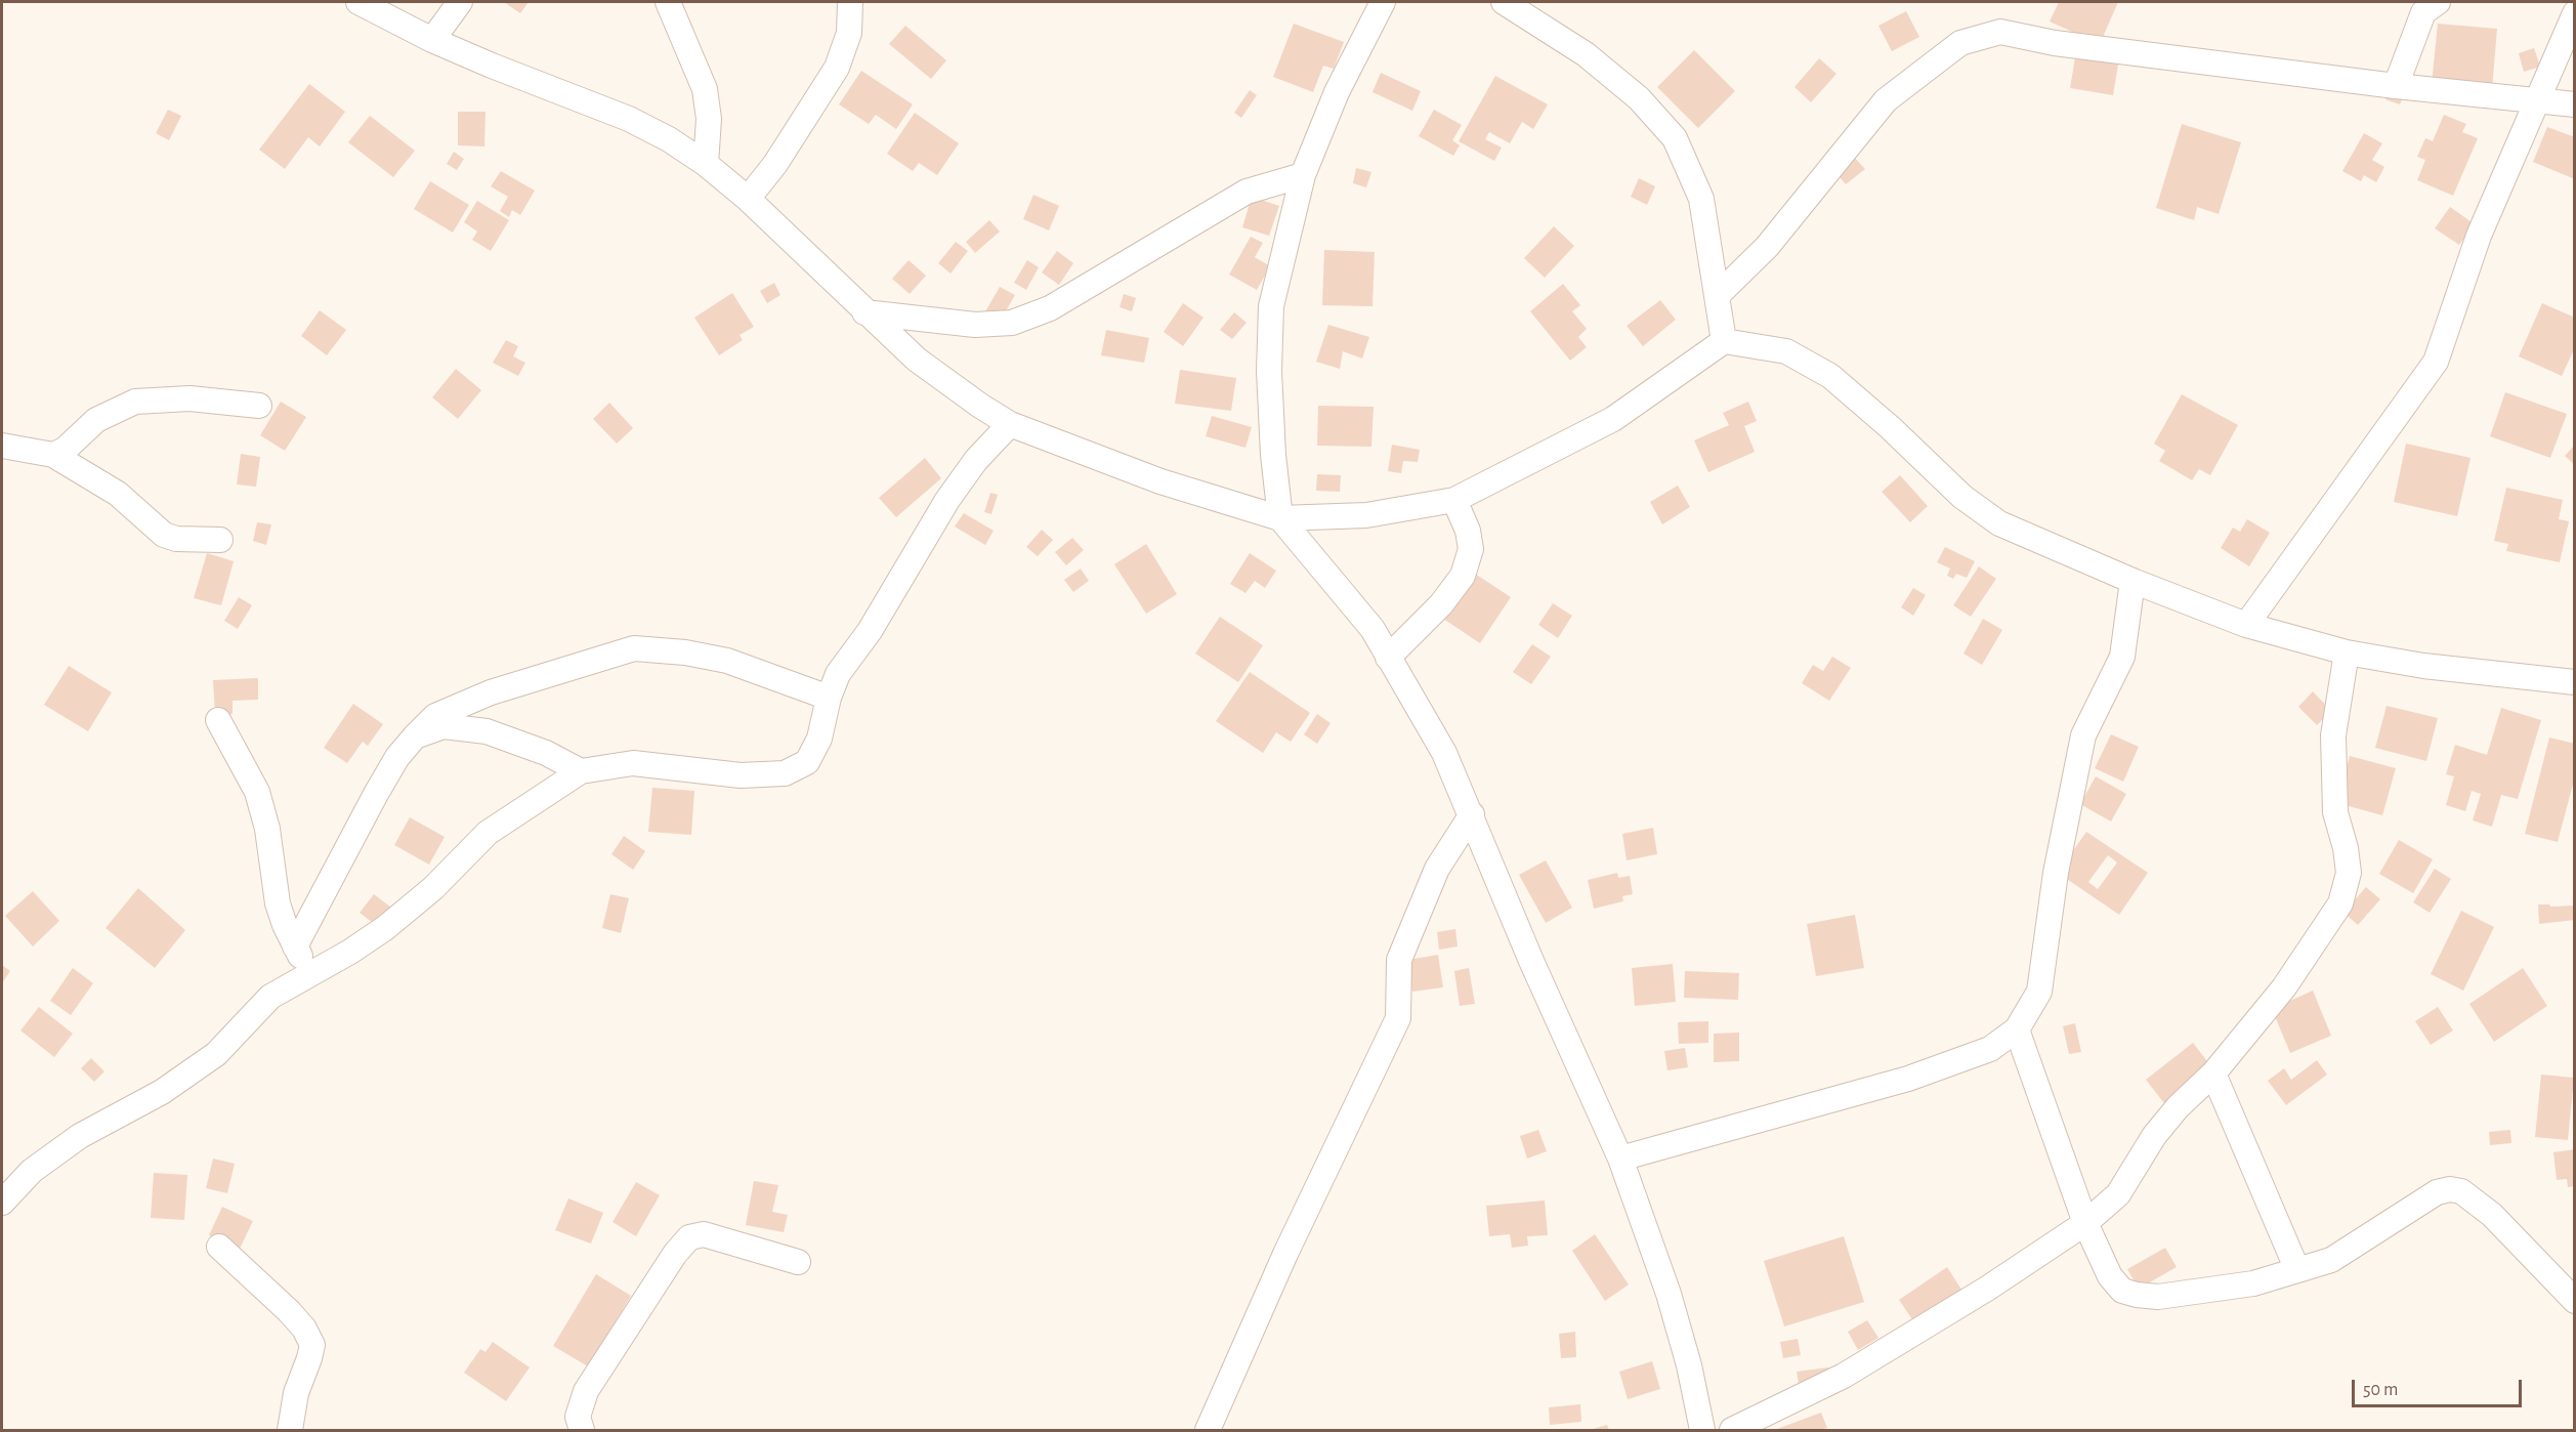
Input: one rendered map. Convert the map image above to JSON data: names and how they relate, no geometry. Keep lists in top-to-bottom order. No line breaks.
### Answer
{"scale_bar":"50 m"}
